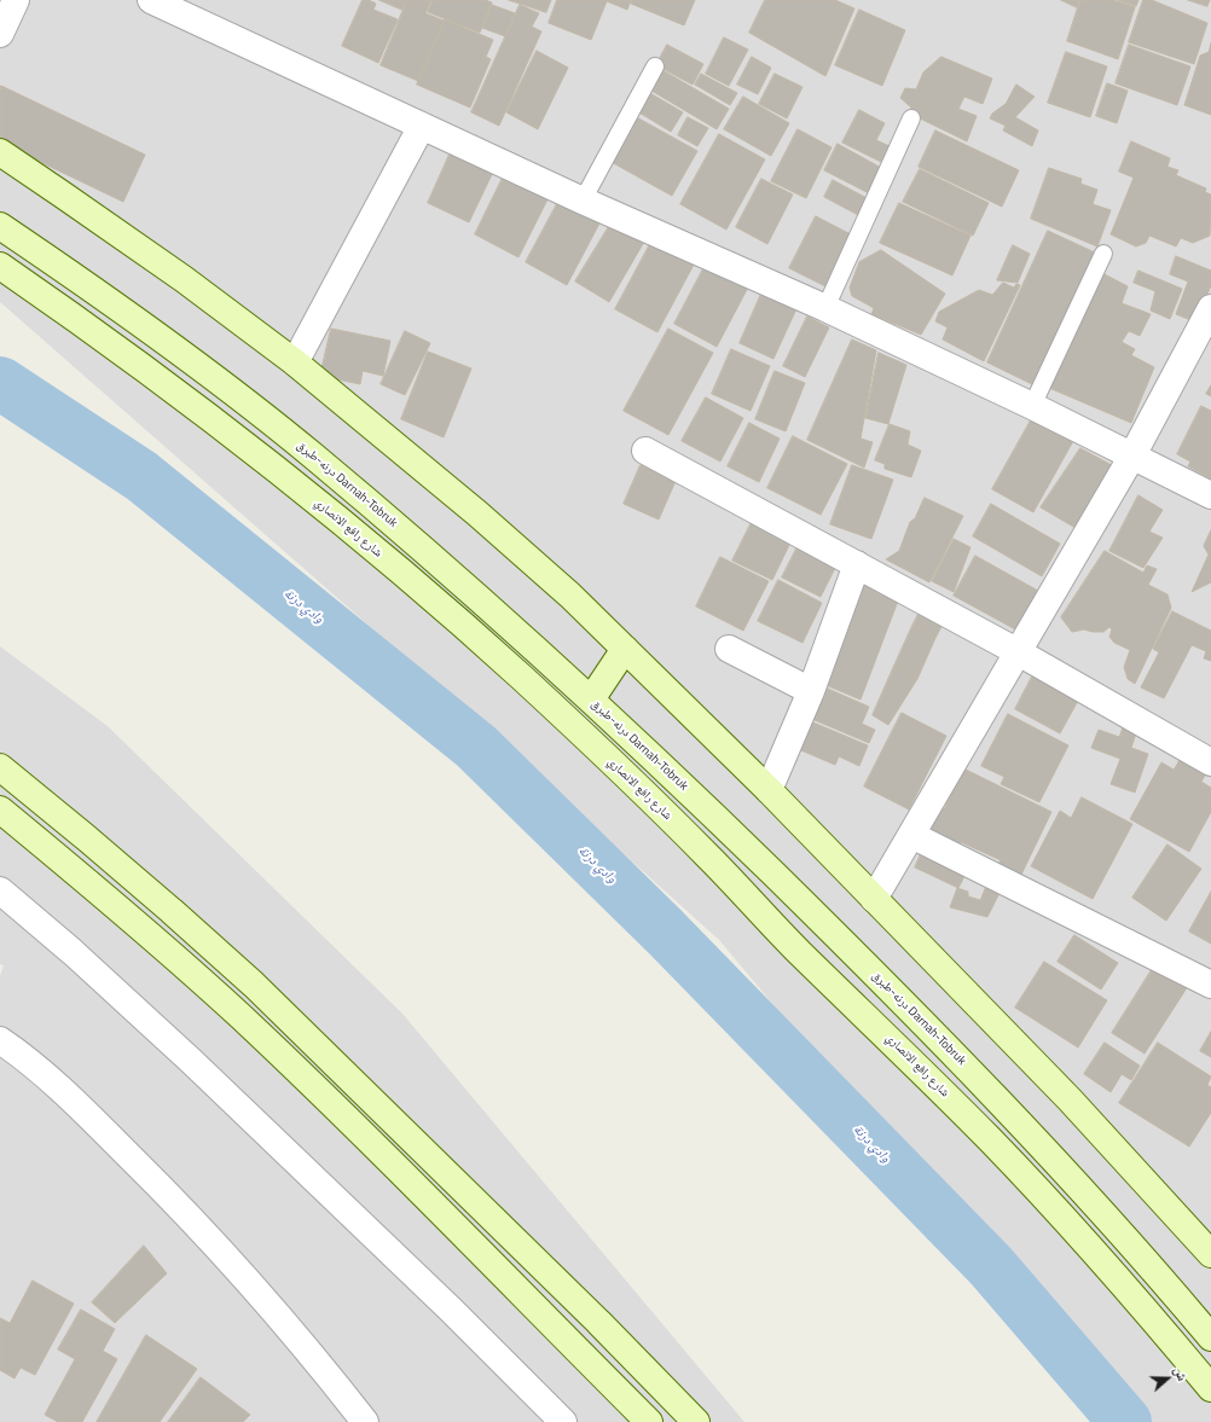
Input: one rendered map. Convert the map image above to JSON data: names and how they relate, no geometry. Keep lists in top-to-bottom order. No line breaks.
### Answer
{"streets":{"street":["درنه-طبرق Darnah-Tobruk","شارع رافع الانصاري"]},"water":["وادي درنة"],"north":"right"}
